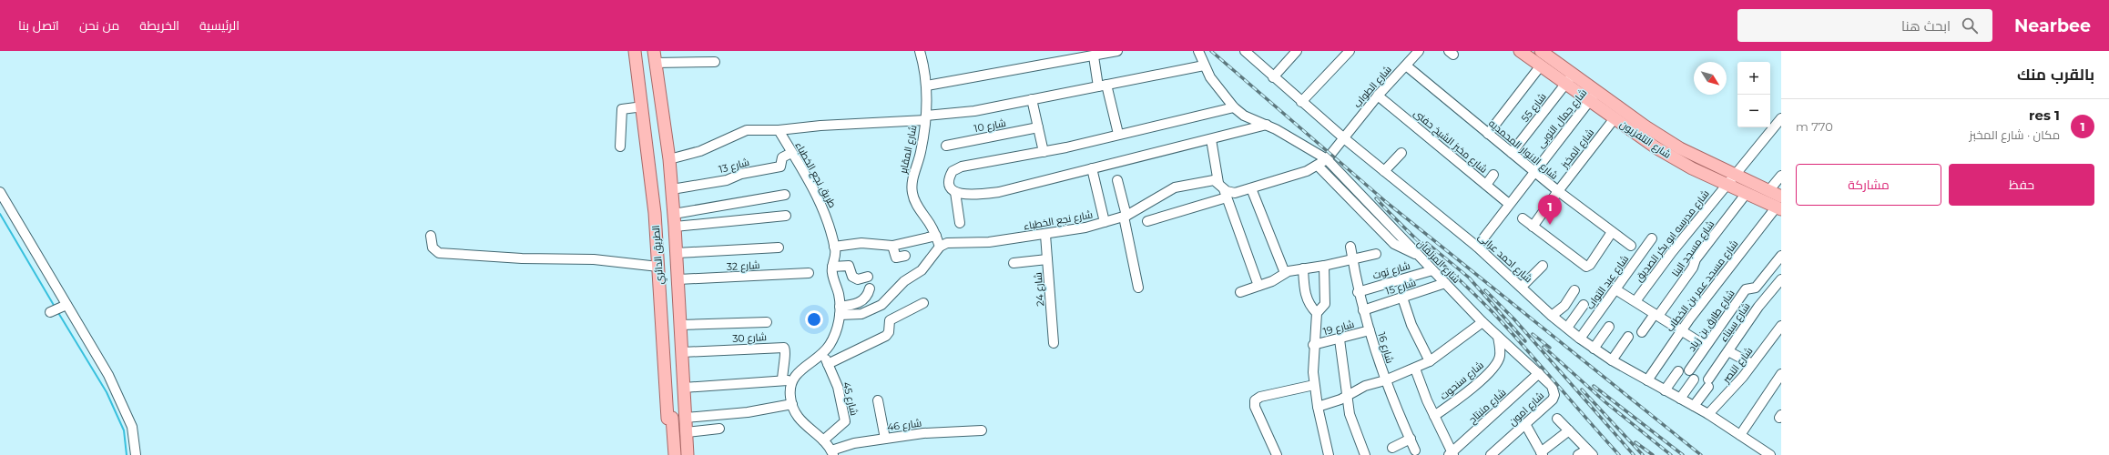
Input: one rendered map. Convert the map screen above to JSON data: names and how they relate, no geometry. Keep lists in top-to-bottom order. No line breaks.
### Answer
{"streets":{"main road":["شارع التلفزيون","الطريق الدائري"],"street":["شارع الطواب","شارع 55","شارع جمال النوبى","شارع 10","شارع مخبز الشيخ حفنى","شارع المخبز","شارع المقابر","شارع الانوار المحمديه","شارع 13","طريق نجع الخطباء","شارع نجع الخطباء","شارع مدرسه ابو بكر الصديق","شارع مسجد البنا","شارع احمد عرابى","شارع المزلقان","شارع 32","شارع توت","شارع عبد التواب","شارع مسجد عمر بن الخطاب","شارع 15","شارع 24","شارع طارق بن زياد","شارع سيناء","شارع 19","شارع 30","شارع 16","شارع النصر","شارع سنحوت","شارع 45","شارع منبتاح","شارع امون","شارع 46"]},"crossings":[["شارع الطواب","شارع مخبز الشيخ حفنى"],["شارع الطواب","شارع الانوار المحمديه"],["شارع الطواب","شارع نجع الخطباء"],["شارع الطواب","شارع احمد عرابى"],["شارع 55","شارع التلفزيون"],["شارع 55","شارع الانوار المحمديه"],["شارع جمال النوبى","شارع التلفزيون"],["شارع جمال النوبى","شارع مخبز الشيخ حفنى"],["شارع جمال النوبى","شارع الانوار المحمديه"],["شارع جمال النوبى","شارع احمد عرابى"],["شارع التلفزيون","شارع المخبز"],["شارع التلفزيون","شارع مدرسه ابو بكر الصديق"],["شارع التلفزيون","شارع مسجد البنا"],["شارع التلفزيون","شارع مسجد عمر بن الخطاب"],["شارع المخبز","شارع الانوار المحمديه"],["شارع المقابر","شارع نجع الخطباء"],["شارع 13","طريق نجع الخطباء"],["شارع 13","الطريق الدائري"],["طريق نجع الخطباء","شارع 30"],["طريق نجع الخطباء","شارع 45"],["شارع نجع الخطباء","شارع احمد عرابى"],["شارع نجع الخطباء","شارع المزلقان"],["شارع نجع الخطباء","شارع 24"],["الطريق الدائري","شارع 32"],["الطريق الدائري","شارع 30"],["شارع احمد عرابى","شارع عبد التواب"],["شارع احمد عرابى","شارع مسجد عمر بن الخطاب"],["شارع احمد عرابى","شارع سيناء"],["شارع احمد عرابى","شارع النصر"],["شارع المزلقان","شارع توت"],["شارع المزلقان","شارع 15"],["شارع المزلقان","شارع سنحوت"],["شارع المزلقان","شارع منبتاح"],["شارع المزلقان","شارع امون"],["شارع توت","شارع 16"],["شارع 15","شارع 16"],["شارع 19","شارع 16"],["شارع منبتاح","شارع امون"]],"north":"bottom right","page":{"header":"Nearbee","search":"ابحث هنا","nav":["الرئيسية","الخريطة","من نحن","اتصل بنا"],"heading":"بالقرب منك","map_buttons":["+","−"],"list":[{"mark":"1","name":"res 1","note":"مكان · شارع المخبز","value":"770 m"}],"buttons":["حفظ","مشاركة"],"pins":"1"}}
